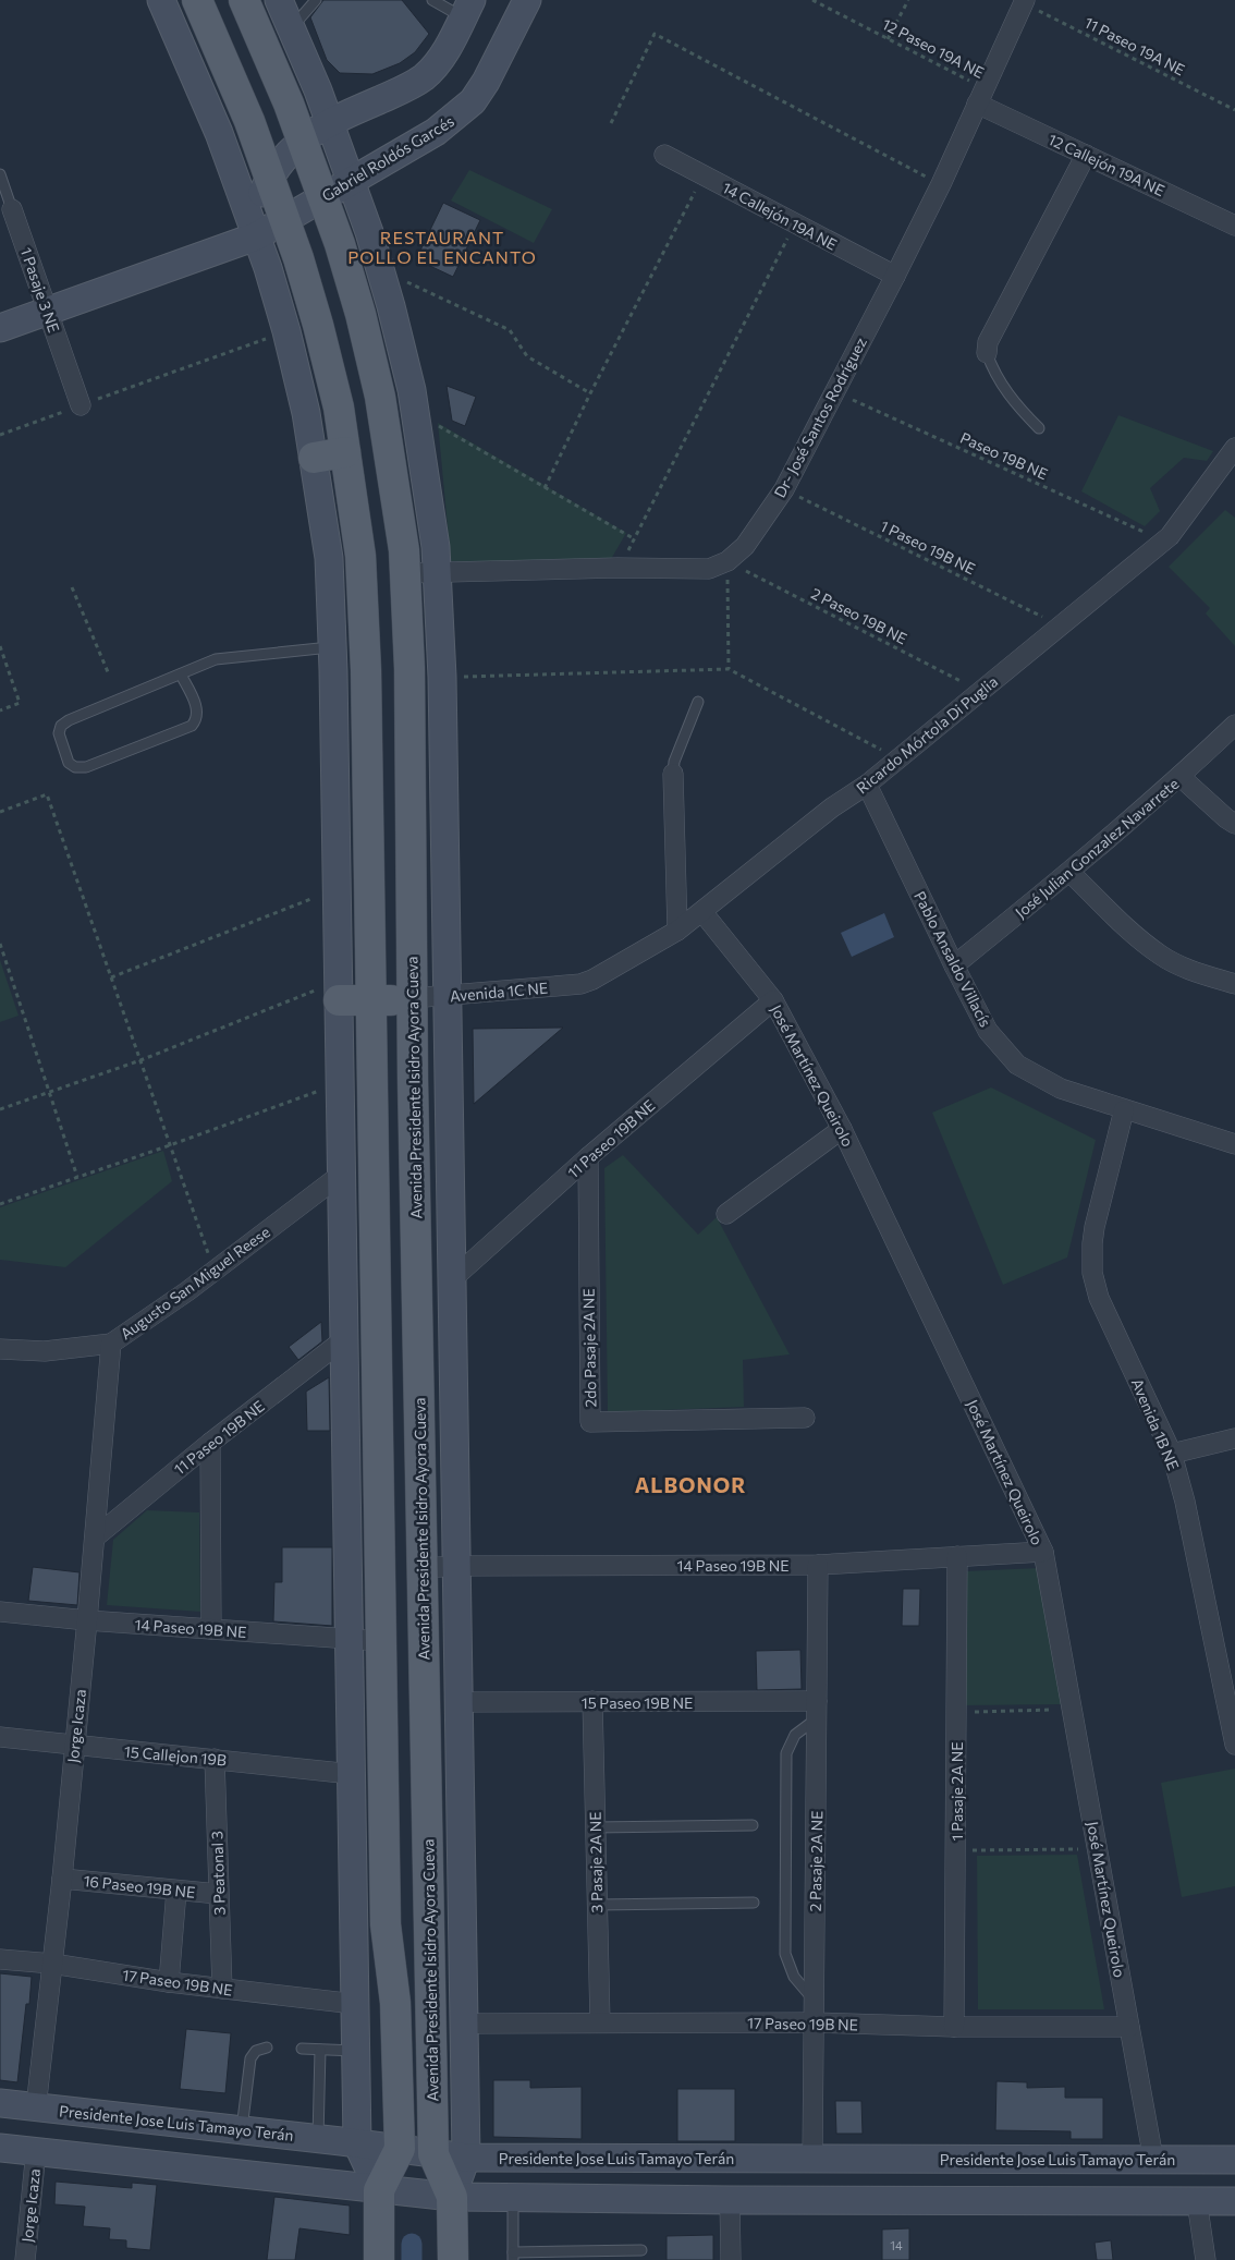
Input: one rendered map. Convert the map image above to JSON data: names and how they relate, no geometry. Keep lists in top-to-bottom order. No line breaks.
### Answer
{"streets":{"main road":["Gabriel Roldós Garcés","Avenida Presidente Isidro Ayora Cueva","Presidente Jose Luis Tamayo Terán"],"street":["12 Callejón 19A NE","14 Callejón 19A NE","1 Pasaje 3 NE","Dr- José Santos Rodríguez","Ricardo Mórtola Di Puglia","José Julian Gonzalez Navarrete","Pablo Ansaldo Villacís","Avenida 1C NE","José Martínez Queirolo","11 Paseo 19B NE","Augusto San Miguel Reese","2do Pasaje 2A NE","Avenida 1B NE","14 Paseo 19B NE","15 Paseo 19B NE","Jorge Icaza","15 Callejon 19B","1 Pasaje 2A NE","2 Pasaje 2A NE","3 Pasaje 2A NE","3 Peatonal 3","16 Paseo 19B NE","17 Paseo 19B NE"],"path":["11 Paseo 19A NE","12 Paseo 19A NE","Paseo 19B NE","1 Paseo 19B NE","2 Paseo 19B NE"]},"crossings":[["11 Paseo 19A NE","Dr- José Santos Rodríguez"],["12 Paseo 19A NE","12 Callejón 19A NE"],["12 Paseo 19A NE","Dr- José Santos Rodríguez"],["Gabriel Roldós Garcés","1 Pasaje 3 NE"],["Gabriel Roldós Garcés","Avenida Presidente Isidro Ayora Cueva"],["12 Callejón 19A NE","Dr- José Santos Rodríguez"],["14 Callejón 19A NE","Dr- José Santos Rodríguez"],["Dr- José Santos Rodríguez","Paseo 19B NE"],["Dr- José Santos Rodríguez","1 Paseo 19B NE"],["Dr- José Santos Rodríguez","2 Paseo 19B NE"],["Dr- José Santos Rodríguez","Avenida Presidente Isidro Ayora Cueva"],["Paseo 19B NE","Ricardo Mórtola Di Puglia"],["1 Paseo 19B NE","Ricardo Mórtola Di Puglia"],["2 Paseo 19B NE","Ricardo Mórtola Di Puglia"],["Ricardo Mórtola Di Puglia","Pablo Ansaldo Villacís"],["Ricardo Mórtola Di Puglia","Avenida 1C NE"],["Ricardo Mórtola Di Puglia","José Martínez Queirolo"],["José Julian Gonzalez Navarrete","Pablo Ansaldo Villacís"],["Pablo Ansaldo Villacís","Avenida 1B NE"],["Avenida 1C NE","Avenida Presidente Isidro Ayora Cueva"],["José Martínez Queirolo","11 Paseo 19B NE"],["José Martínez Queirolo","14 Paseo 19B NE"],["José Martínez Queirolo","17 Paseo 19B NE"],["José Martínez Queirolo","Presidente Jose Luis Tamayo Terán"],["Avenida Presidente Isidro Ayora Cueva","11 Paseo 19B NE"],["Avenida Presidente Isidro Ayora Cueva","14 Paseo 19B NE"],["Avenida Presidente Isidro Ayora Cueva","15 Paseo 19B NE"],["Avenida Presidente Isidro Ayora Cueva","Presidente Jose Luis Tamayo Terán"],["11 Paseo 19B NE","2do Pasaje 2A NE"],["11 Paseo 19B NE","Jorge Icaza"],["Augusto San Miguel Reese","Jorge Icaza"],["14 Paseo 19B NE","Jorge Icaza"],["14 Paseo 19B NE","1 Pasaje 2A NE"],["14 Paseo 19B NE","2 Pasaje 2A NE"],["15 Paseo 19B NE","2 Pasaje 2A NE"],["15 Paseo 19B NE","3 Pasaje 2A NE"],["Jorge Icaza","15 Callejon 19B"],["Jorge Icaza","16 Paseo 19B NE"],["Jorge Icaza","17 Paseo 19B NE"],["Jorge Icaza","Presidente Jose Luis Tamayo Terán"],["15 Callejon 19B","3 Peatonal 3"],["1 Pasaje 2A NE","17 Paseo 19B NE"],["2 Pasaje 2A NE","17 Paseo 19B NE"],["2 Pasaje 2A NE","Presidente Jose Luis Tamayo Terán"],["3 Pasaje 2A NE","17 Paseo 19B NE"],["3 Peatonal 3","16 Paseo 19B NE"],["3 Peatonal 3","17 Paseo 19B NE"]],"districts":["RESTAURANT POLLO EL ENCANTO","ALBONOR"],"house_numbers":["14"]}
